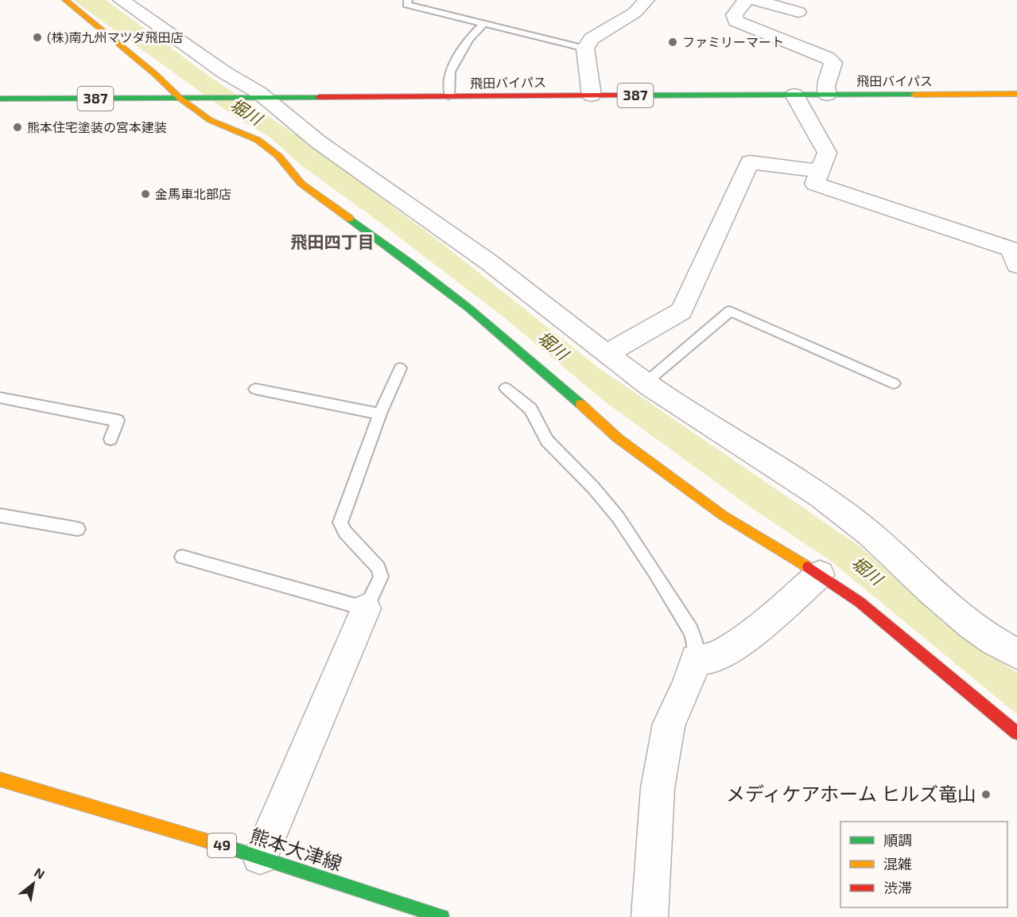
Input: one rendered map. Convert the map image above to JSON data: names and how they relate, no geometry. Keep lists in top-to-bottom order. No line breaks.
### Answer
{"streets":{"main road":["飛田バイパス","387","49","熊本大津線"]},"districts":["飛田四丁目"],"water":["堀川"],"places":["(株)南九州マツダ飛田店","ファミリーマート","熊本住宅塗装の宮本建装","金馬車北部店","メディケアホーム ヒルズ竜山"],"legend":["順調","混雑","渋滞"],"north":"top right"}
